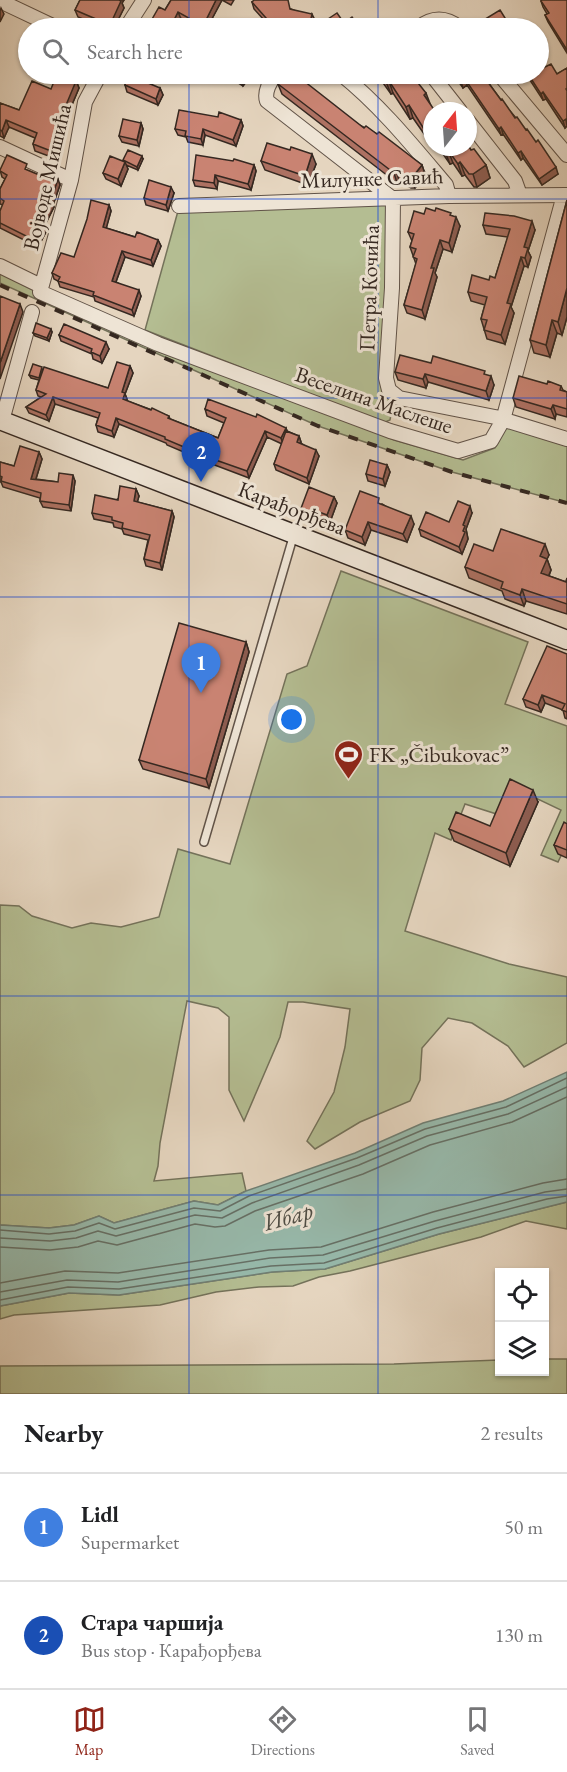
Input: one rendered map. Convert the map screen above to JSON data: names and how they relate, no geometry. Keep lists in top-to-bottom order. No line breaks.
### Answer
{"streets":{"street":["Војводе Мишића","Милунке Савић","Петра Кочића","Веселина Маслеше","Карађорђева"]},"crossings":[["Војводе Мишића","Веселина Маслеше"],["Милунке Савић","Петра Кочића"],["Милунке Савић","Веселина Маслеше"],["Петра Кочића","Веселина Маслеше"]],"water":["Ибар"],"places":{"sports":["FK „Čibukovac”"]},"north":"top","page":{"search":"Search here","pins":["2","1"],"heading":["Nearby","2 results"],"list":[{"mark":"1","name":"Lidl","note":"Supermarket","value":"50 m"},{"mark":"2","name":"Стара чаршија","note":"Bus stop · Карађорђева","value":"130 m"}],"nav":["Map","Directions","Saved"]}}
